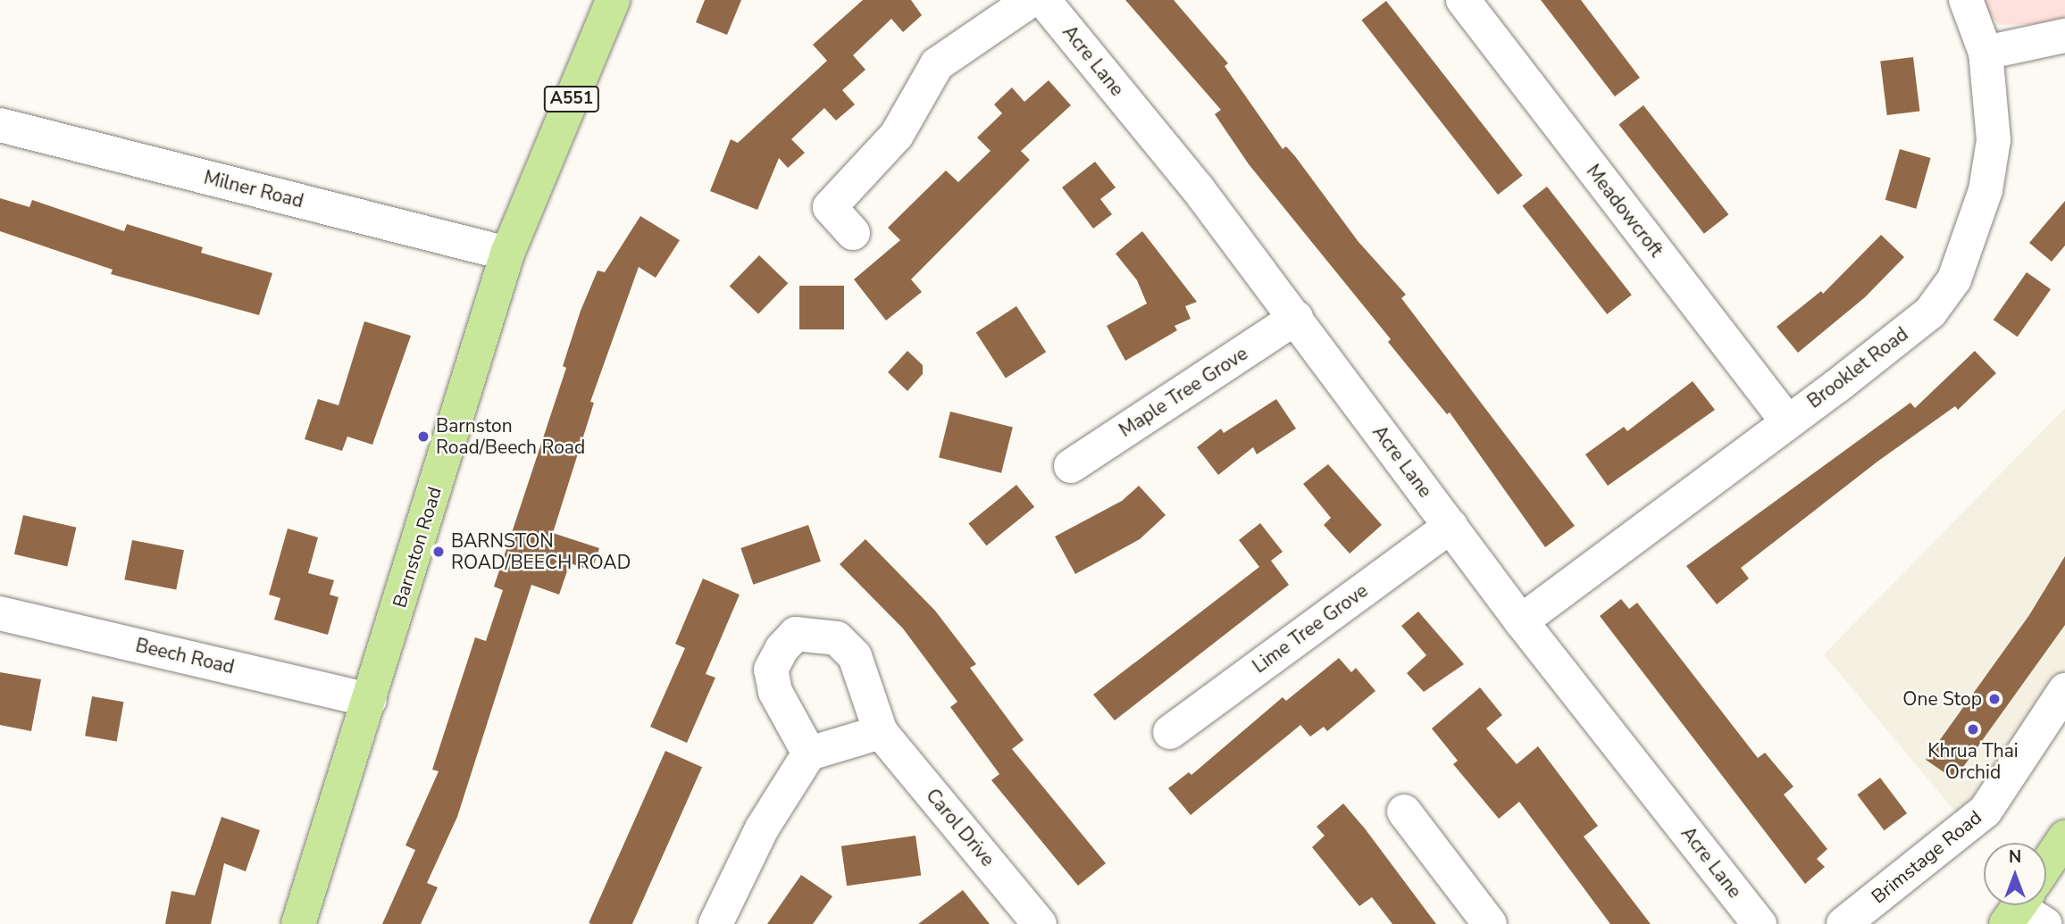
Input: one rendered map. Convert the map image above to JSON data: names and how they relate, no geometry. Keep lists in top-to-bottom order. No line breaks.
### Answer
{"streets":{"main road":["A551","Barnston Road"],"street":["Acre Lane","Milner Road","Meadowcroft","Brooklet Road","Maple Tree Grove","Lime Tree Grove","Beech Road","Carol Drive","Brimstage Road"]},"crossings":[["Acre Lane","Brooklet Road"],["Acre Lane","Maple Tree Grove"],["Acre Lane","Lime Tree Grove"],["Milner Road","Barnston Road"],["Meadowcroft","Brooklet Road"],["Barnston Road","Beech Road"]],"places":["Barnston Road/Beech Road","BARNSTON ROAD/BEECH ROAD","One Stop","Khrua Thai Orchid"],"north":"top"}
